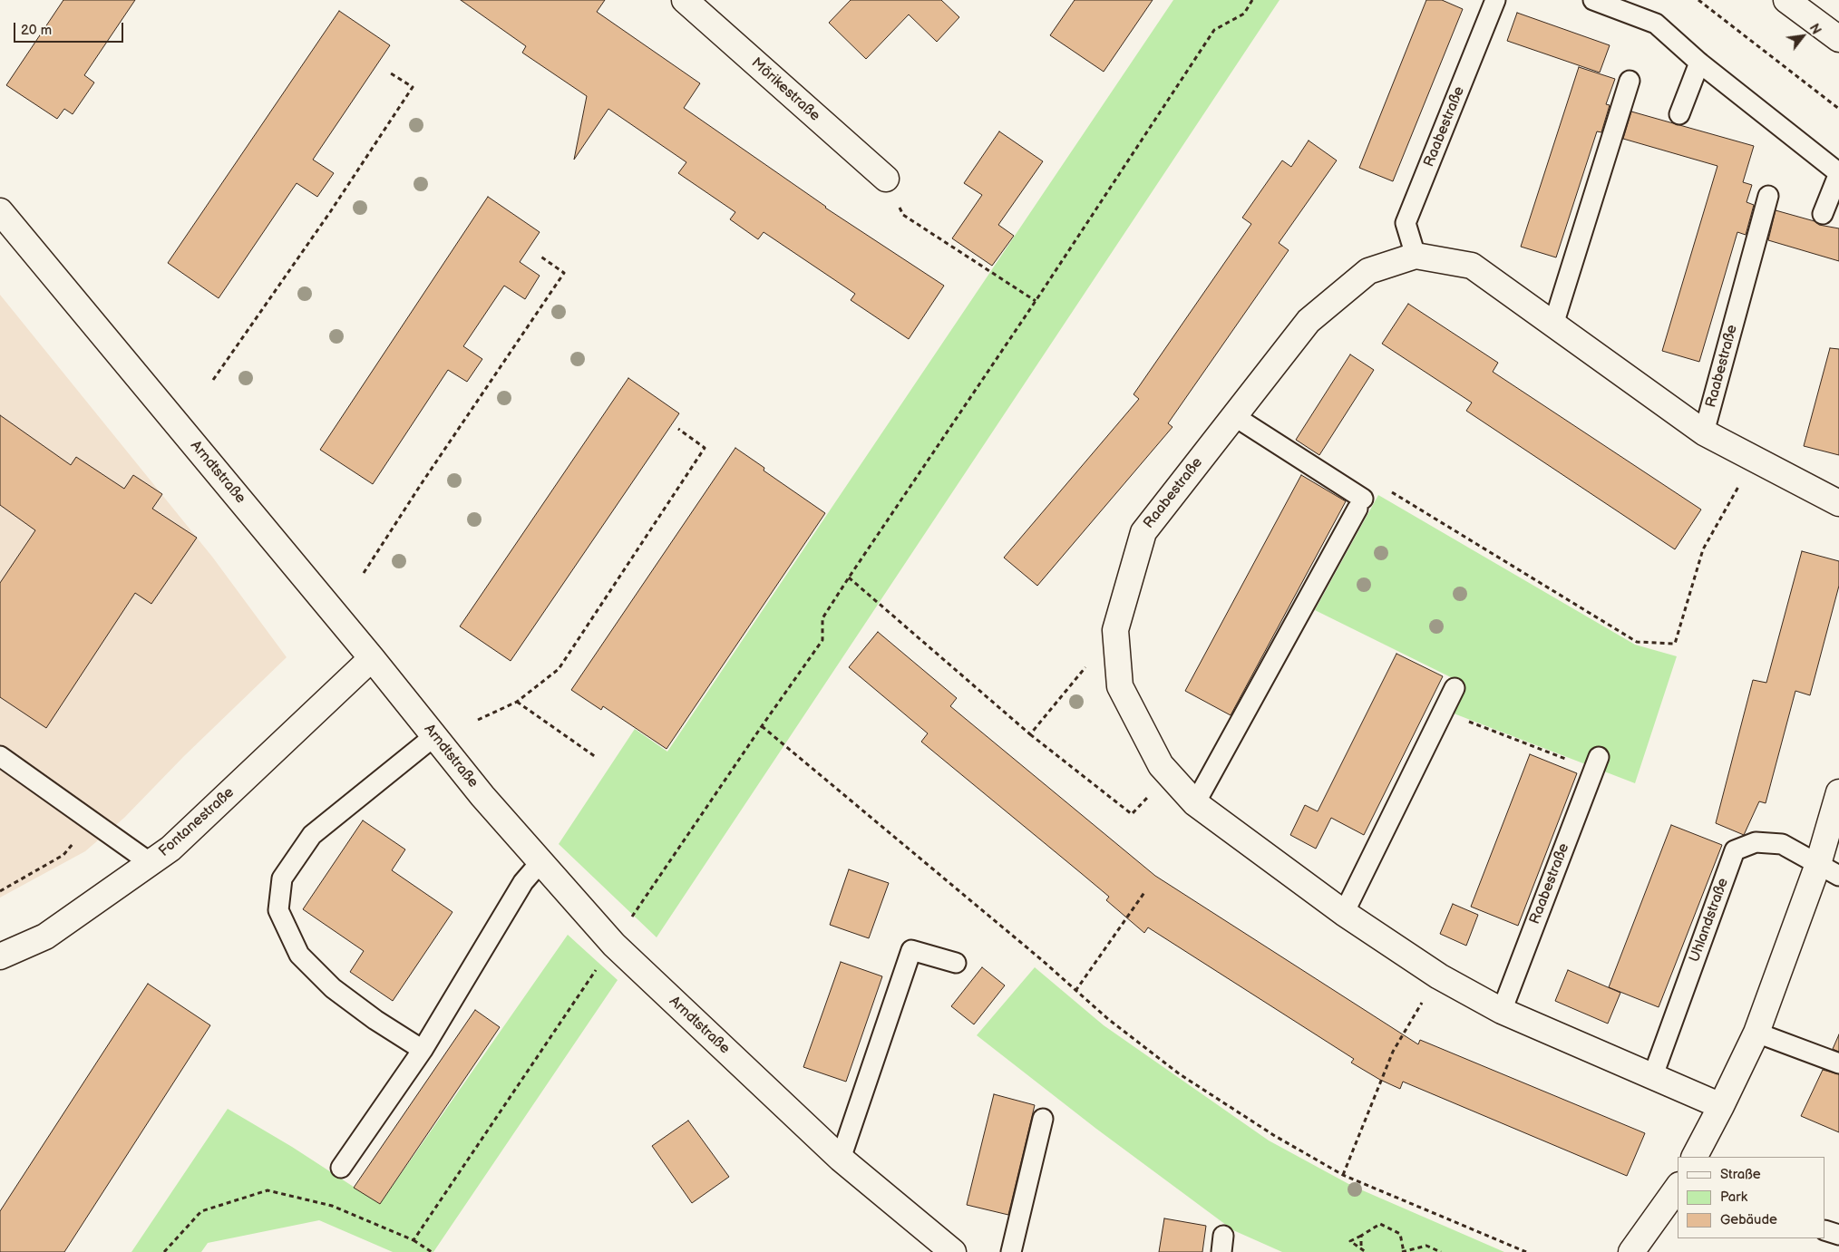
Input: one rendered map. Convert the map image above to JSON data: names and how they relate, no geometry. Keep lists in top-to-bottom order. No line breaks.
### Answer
{"streets":{"street":["Mörikestraße","Raabestraße","Arndtstraße","Fontanestraße"],"lane":["Uhlandstraße"]},"crossings":[["Raabestraße","Uhlandstraße"],["Arndtstraße","Fontanestraße"]],"legend":["Straße","Park","Gebäude"],"scale_bar":"20 m","north":"top right"}
